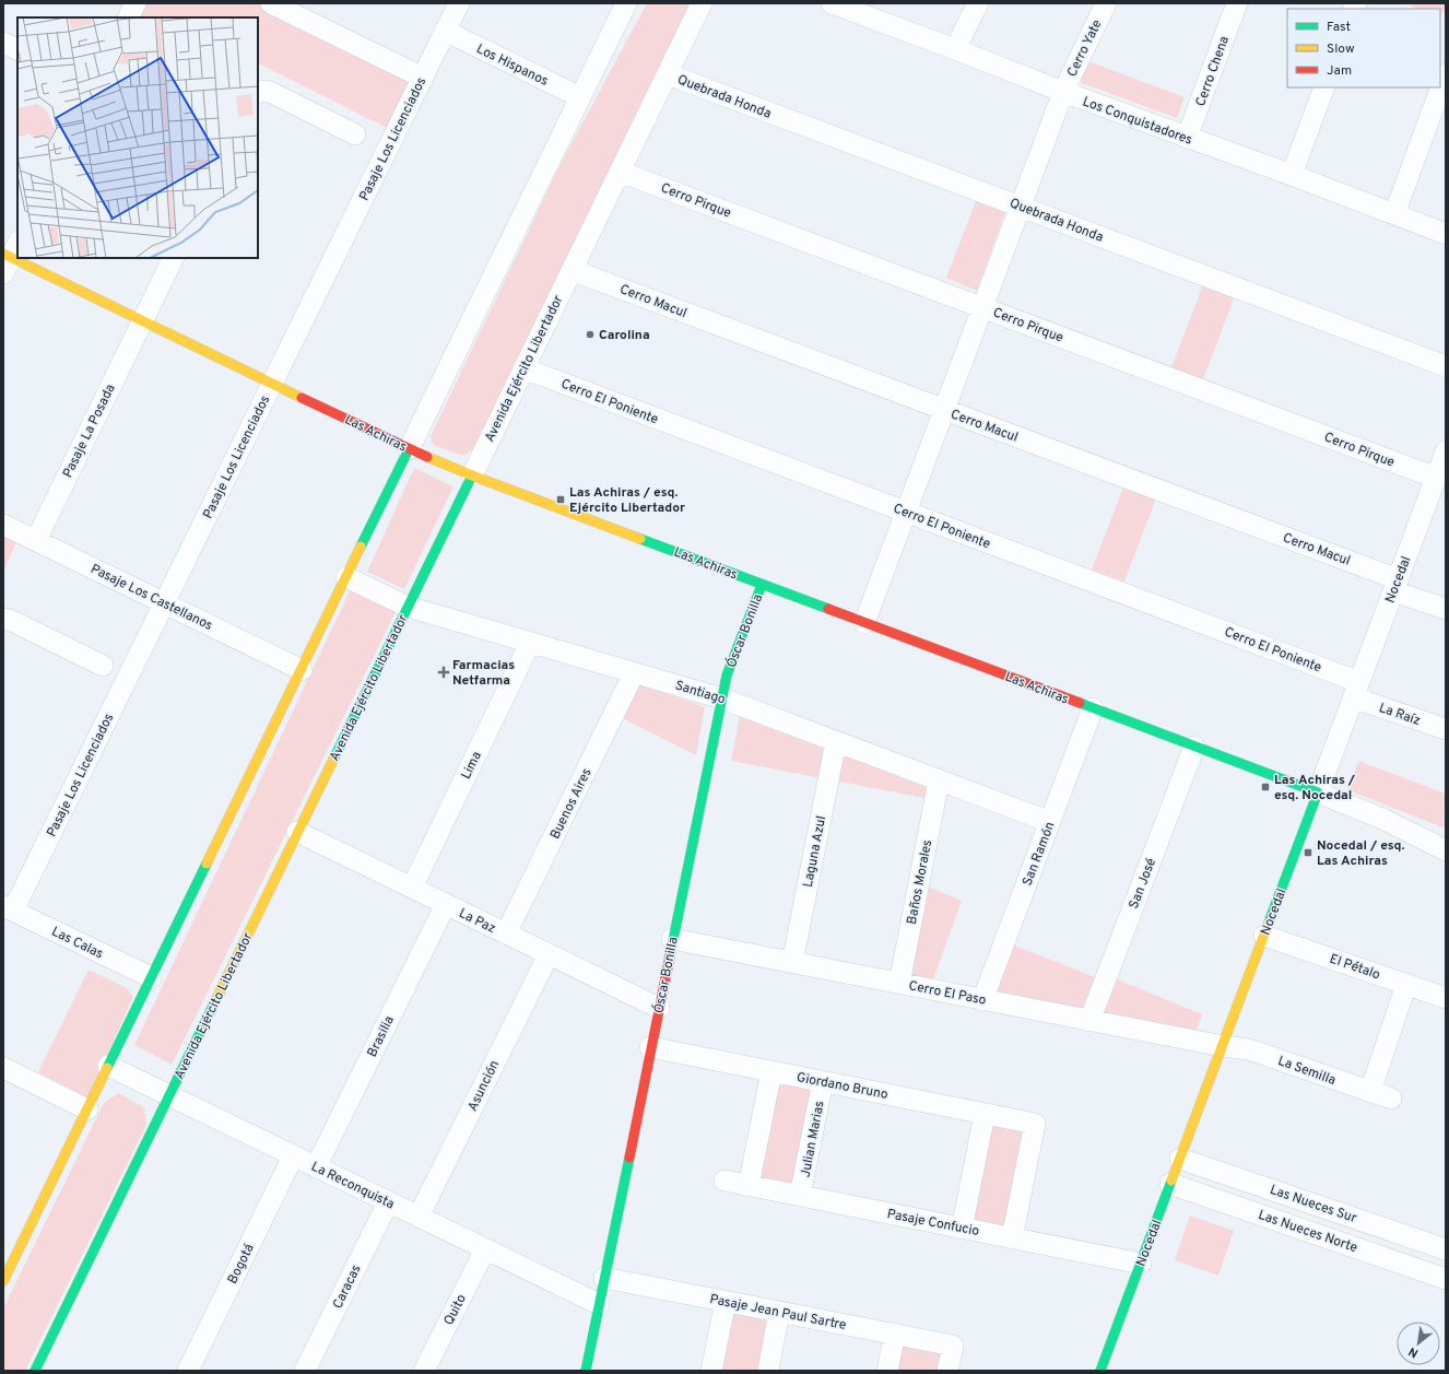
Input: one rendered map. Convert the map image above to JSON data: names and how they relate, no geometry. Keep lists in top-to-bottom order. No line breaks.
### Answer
{"streets":{"street":["Cerro Yate","Los Hispanos","Cerro Chena","Quebrada Honda","Los Conquistadores","Pasaje Los Licenciados","Cerro Pirque","Cerro Macul","Avenida Ejército Libertador","Cerro El Poniente","Pasaje La Posada","Las Achiras","Nocedal","Pasaje Los Castellanos","Óscar Bonilla","Santiago","La Raíz","Lima","Buenos Aires","Laguna Azul","San Ramón","Baños Morales","San José","La Paz","Las Calas","El Pétalo","Cerro El Paso","Brasilia","La Semilla","Asunción","Giordano Bruno","Julian Marias","La Reconquista","Las Nueces Sur","Pasaje Confucio","Las Nueces Norte","Bogotá","Caracas","Quito","Pasaje Jean Paul Sartre"]},"crossings":[["Cerro Yate","Quebrada Honda"],["Cerro Yate","Los Conquistadores"],["Cerro Yate","Cerro Pirque"],["Cerro Yate","Cerro Macul"],["Cerro Yate","Cerro El Poniente"],["Cerro Yate","Las Achiras"],["Los Hispanos","Pasaje Los Licenciados"],["Cerro Chena","Los Conquistadores"],["Quebrada Honda","Avenida Ejército Libertador"],["Pasaje Los Licenciados","Las Achiras"],["Pasaje Los Licenciados","Pasaje Los Castellanos"],["Pasaje Los Licenciados","Las Calas"],["Cerro Pirque","Avenida Ejército Libertador"],["Cerro Pirque","Nocedal"],["Cerro Macul","Avenida Ejército Libertador"],["Cerro Macul","Nocedal"],["Avenida Ejército Libertador","Cerro El Poniente"],["Avenida Ejército Libertador","Las Achiras"],["Avenida Ejército Libertador","Santiago"],["Avenida Ejército Libertador","La Paz"],["Avenida Ejército Libertador","La Reconquista"],["Cerro El Poniente","Nocedal"],["Cerro El Poniente","La Raíz"],["Pasaje La Posada","Las Achiras"],["Pasaje La Posada","Pasaje Los Castellanos"],["Las Achiras","Nocedal"],["Las Achiras","Óscar Bonilla"],["Las Achiras","San Ramón"],["Las Achiras","San José"],["Nocedal","La Raíz"],["Nocedal","El Pétalo"],["Nocedal","Cerro El Paso"],["Nocedal","La Semilla"],["Nocedal","Las Nueces Sur"],["Nocedal","Pasaje Confucio"],["Nocedal","Las Nueces Norte"],["Óscar Bonilla","Santiago"],["Óscar Bonilla","La Paz"],["Óscar Bonilla","Cerro El Paso"],["Óscar Bonilla","Giordano Bruno"],["Óscar Bonilla","La Reconquista"],["Óscar Bonilla","Pasaje Jean Paul Sartre"],["Santiago","Lima"],["Santiago","Buenos Aires"],["Santiago","Laguna Azul"],["Santiago","San Ramón"],["Santiago","Baños Morales"],["Lima","La Paz"],["Buenos Aires","La Paz"],["Laguna Azul","Cerro El Paso"],["San Ramón","Cerro El Paso"],["Baños Morales","Cerro El Paso"],["San José","Cerro El Paso"],["La Paz","Brasilia"],["La Paz","Asunción"],["Cerro El Paso","La Semilla"],["Brasilia","La Reconquista"],["Asunción","La Reconquista"],["Giordano Bruno","Julian Marias"],["Giordano Bruno","Pasaje Confucio"],["Julian Marias","Pasaje Confucio"],["La Reconquista","Bogotá"],["La Reconquista","Caracas"],["La Reconquista","Quito"]],"places":{"other":["Carolina"],"transit":["Las Achiras / esq. Ejército Libertador","Las Achiras / esq. Nocedal","Nocedal / esq. Las Achiras"],"health":["Farmacias Netfarma"]},"legend":["Fast","Slow","Jam"],"north":"bottom left"}
